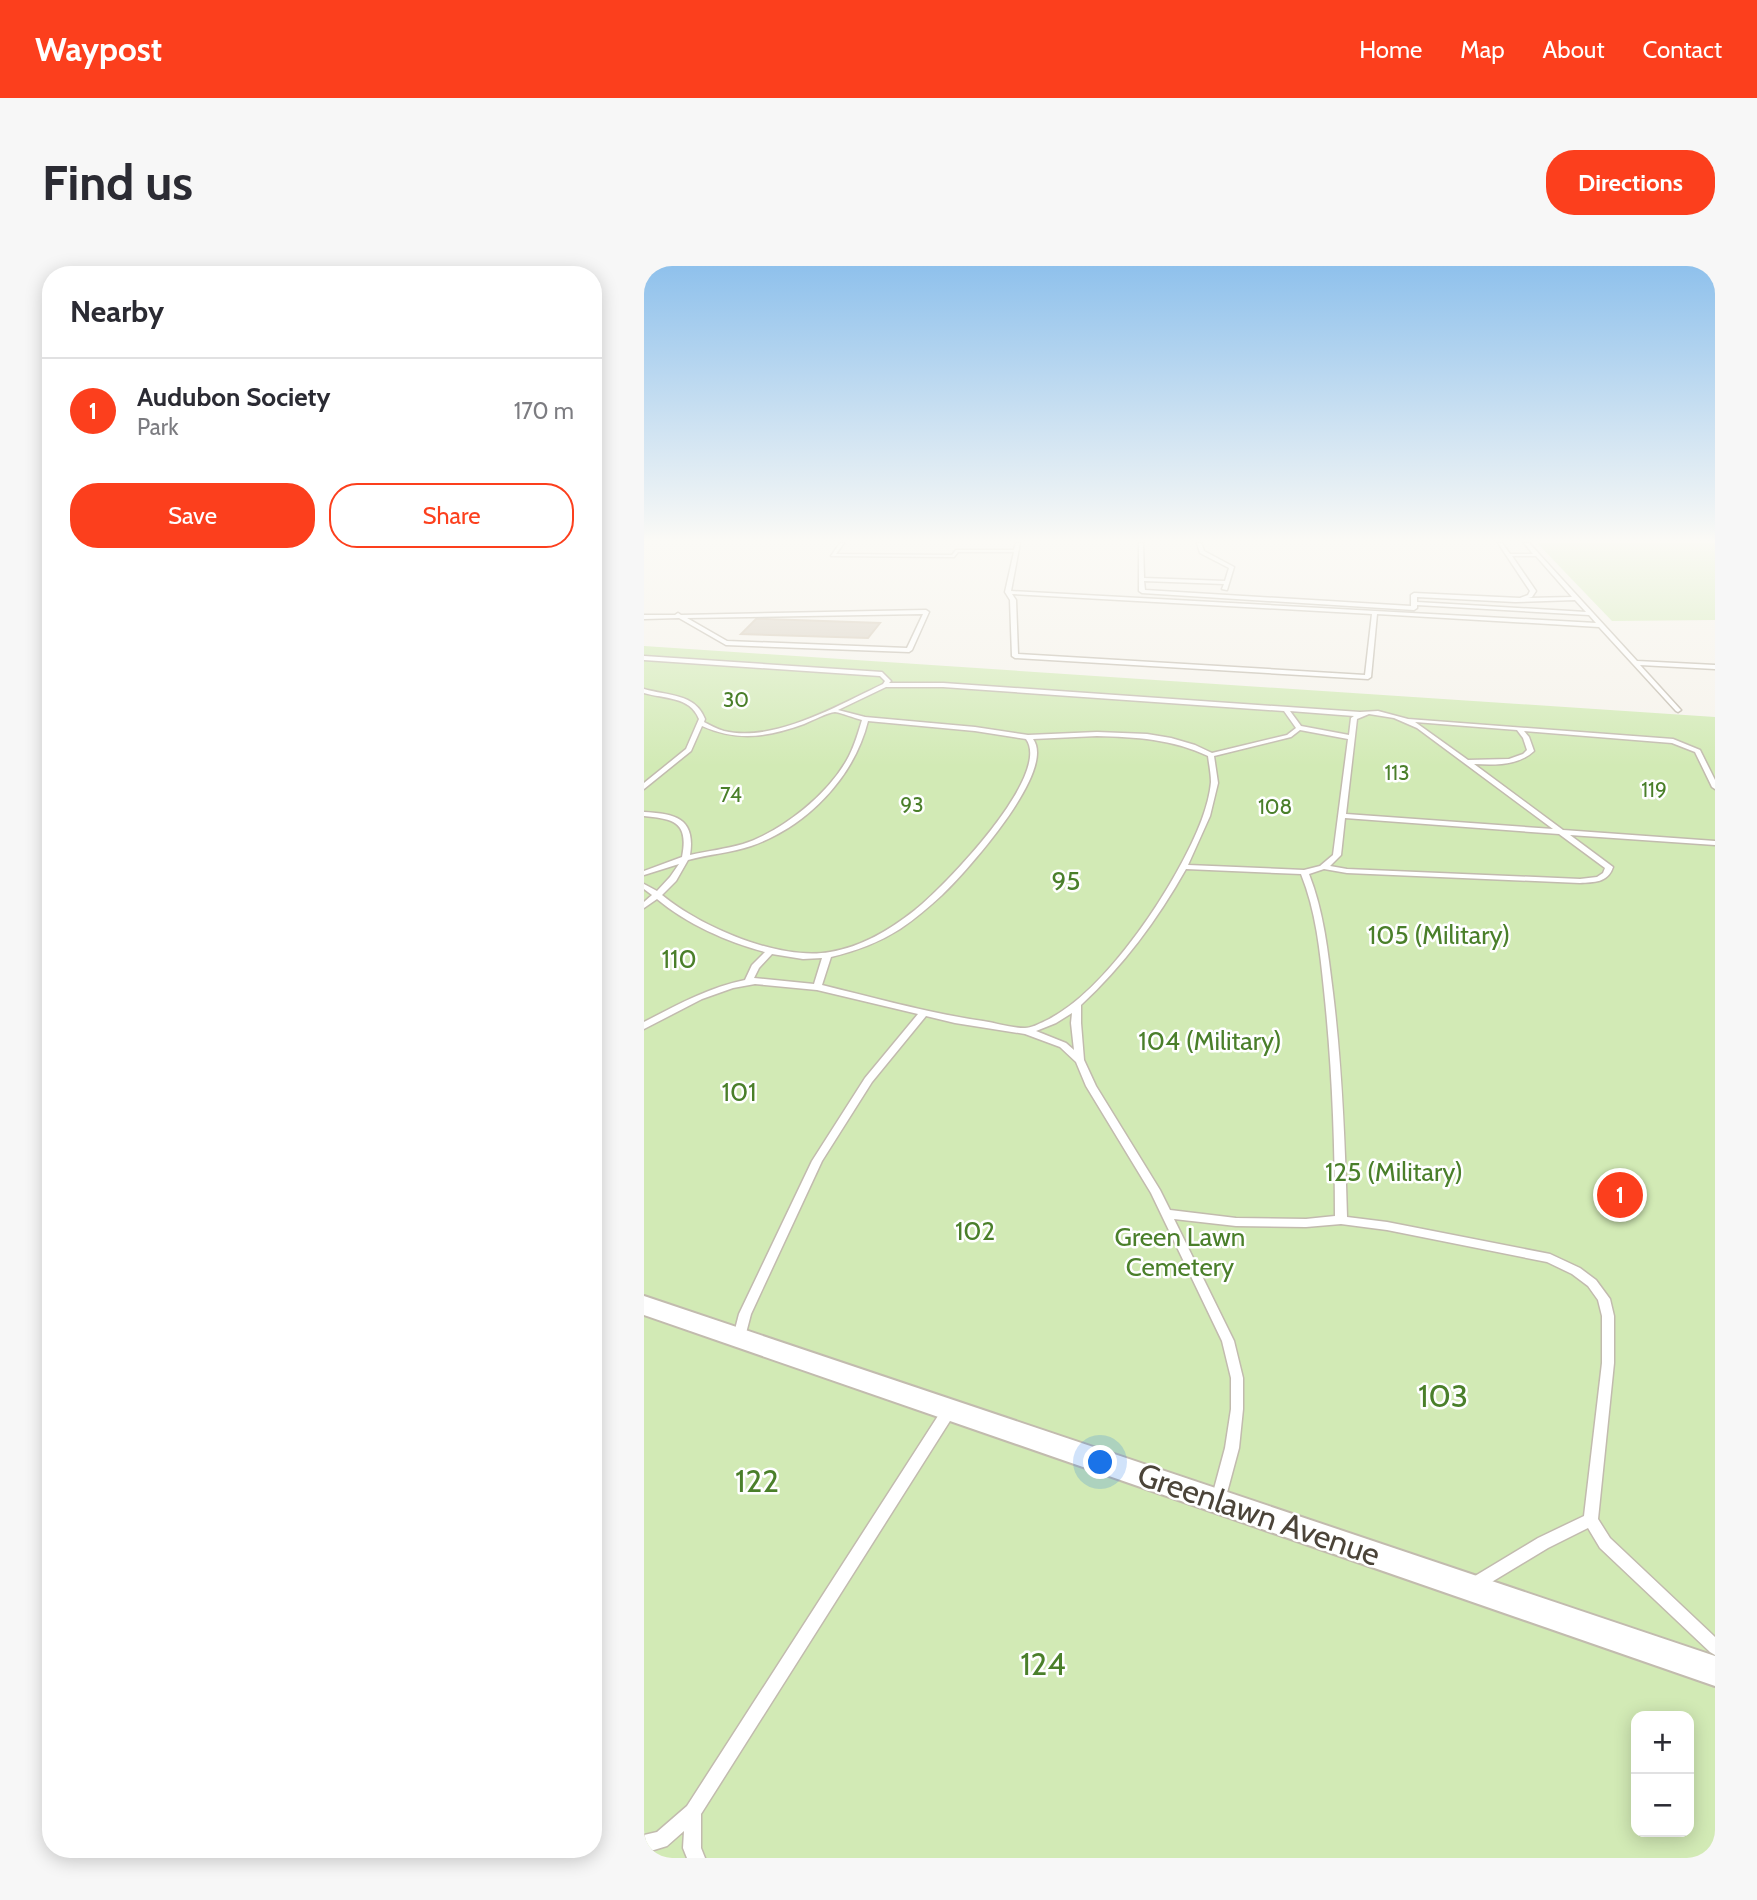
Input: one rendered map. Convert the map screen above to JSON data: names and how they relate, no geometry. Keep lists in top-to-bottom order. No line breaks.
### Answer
{"streets":{"street":["Greenlawn Avenue"]},"parks":["30","113","119","74","93","108","95","105 (Military)","110","104 (Military)","101","125 (Military)","102","Green Lawn Cemetery","103","122","124"],"page":{"header":"Waypost","nav":["Home","Map","About","Contact"],"buttons":["Directions",["Save","Share"]],"title":"Find us","heading":"Nearby","list":[{"mark":"1","name":"Audubon Society","note":"Park","value":"170 m"}],"pins":"1","map_buttons":["+","−"]}}
